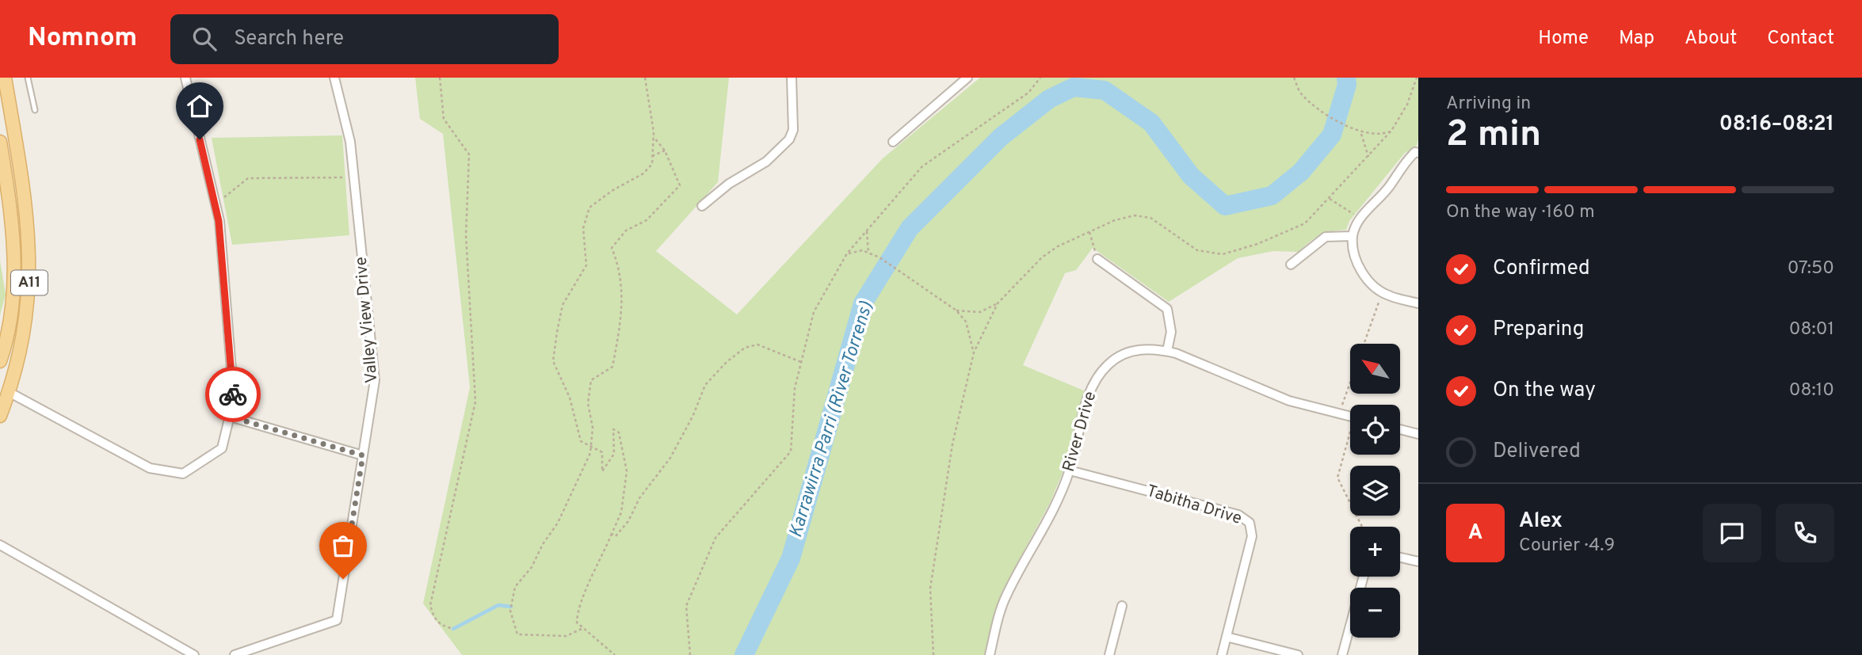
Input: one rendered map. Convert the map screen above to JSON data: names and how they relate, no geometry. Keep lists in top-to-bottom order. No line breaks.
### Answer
{"streets":{"main road":["A11"],"street":["Valley View Drive","River Drive","Tabitha Drive"]},"crossings":[["River Drive","Tabitha Drive"]],"water":["Karrawirra Parri (River Torrens)"],"north":"top left","page":{"header":"Nomnom","search":"Search here","nav":["Home","Map","About","Contact"],"heading":["2 min","Arriving in","08:16–08:21"],"panel":["Alex","Courier · 4.9"],"bar":"On the way · 160 m","list":[["Confirmed","07:50"],["Preparing","08:01"],["On the way","08:10"],"Delivered"],"map_buttons":["+","−"],"round":"A"}}
